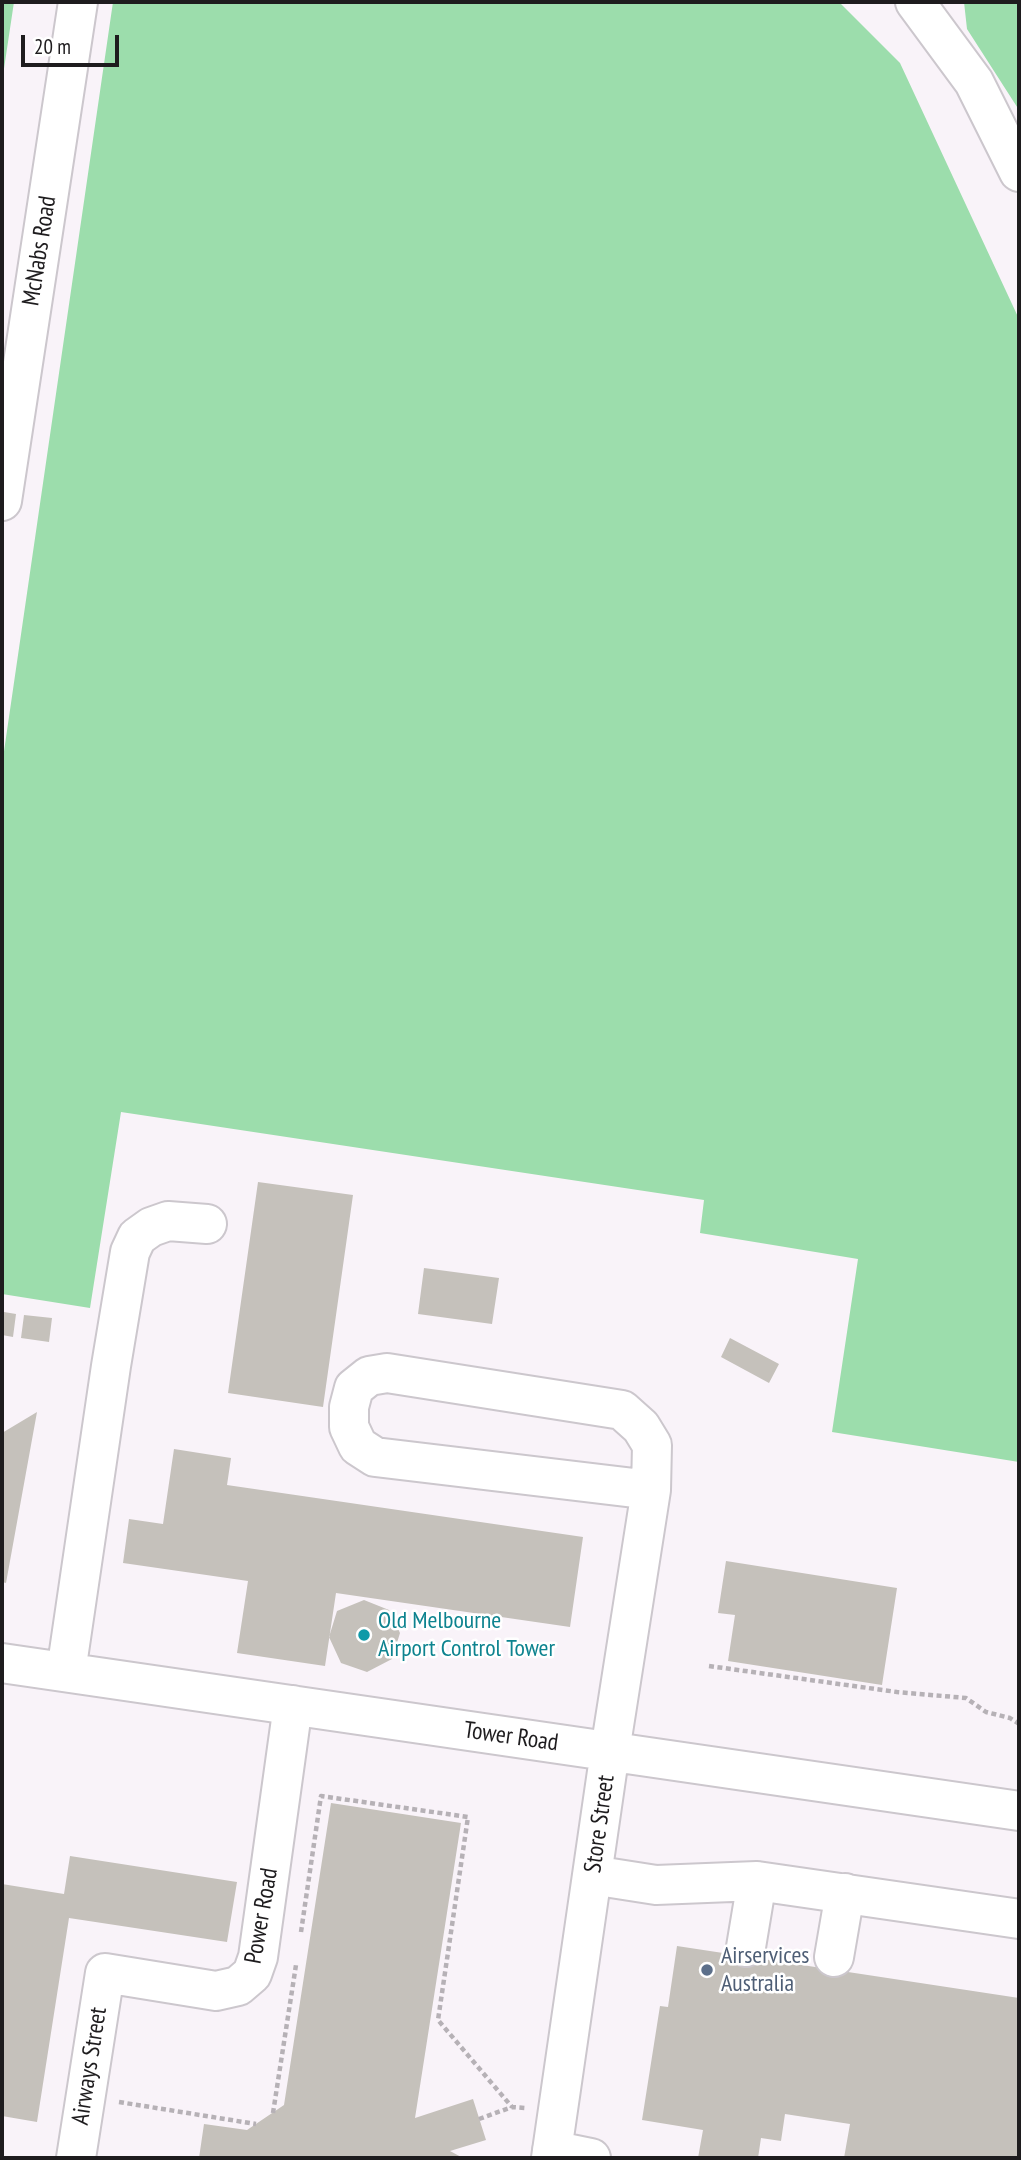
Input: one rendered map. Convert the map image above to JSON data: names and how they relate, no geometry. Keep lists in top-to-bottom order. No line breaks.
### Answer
{"streets":{"street":["McNabs Road","Tower Road","Store Street","Power Road","Airways Street"]},"crossings":[["Tower Road","Store Street"],["Tower Road","Power Road"],["Power Road","Airways Street"]],"places":["Old Melbourne Airport Control Tower","Airservices Australia"],"scale_bar":"20 m"}
